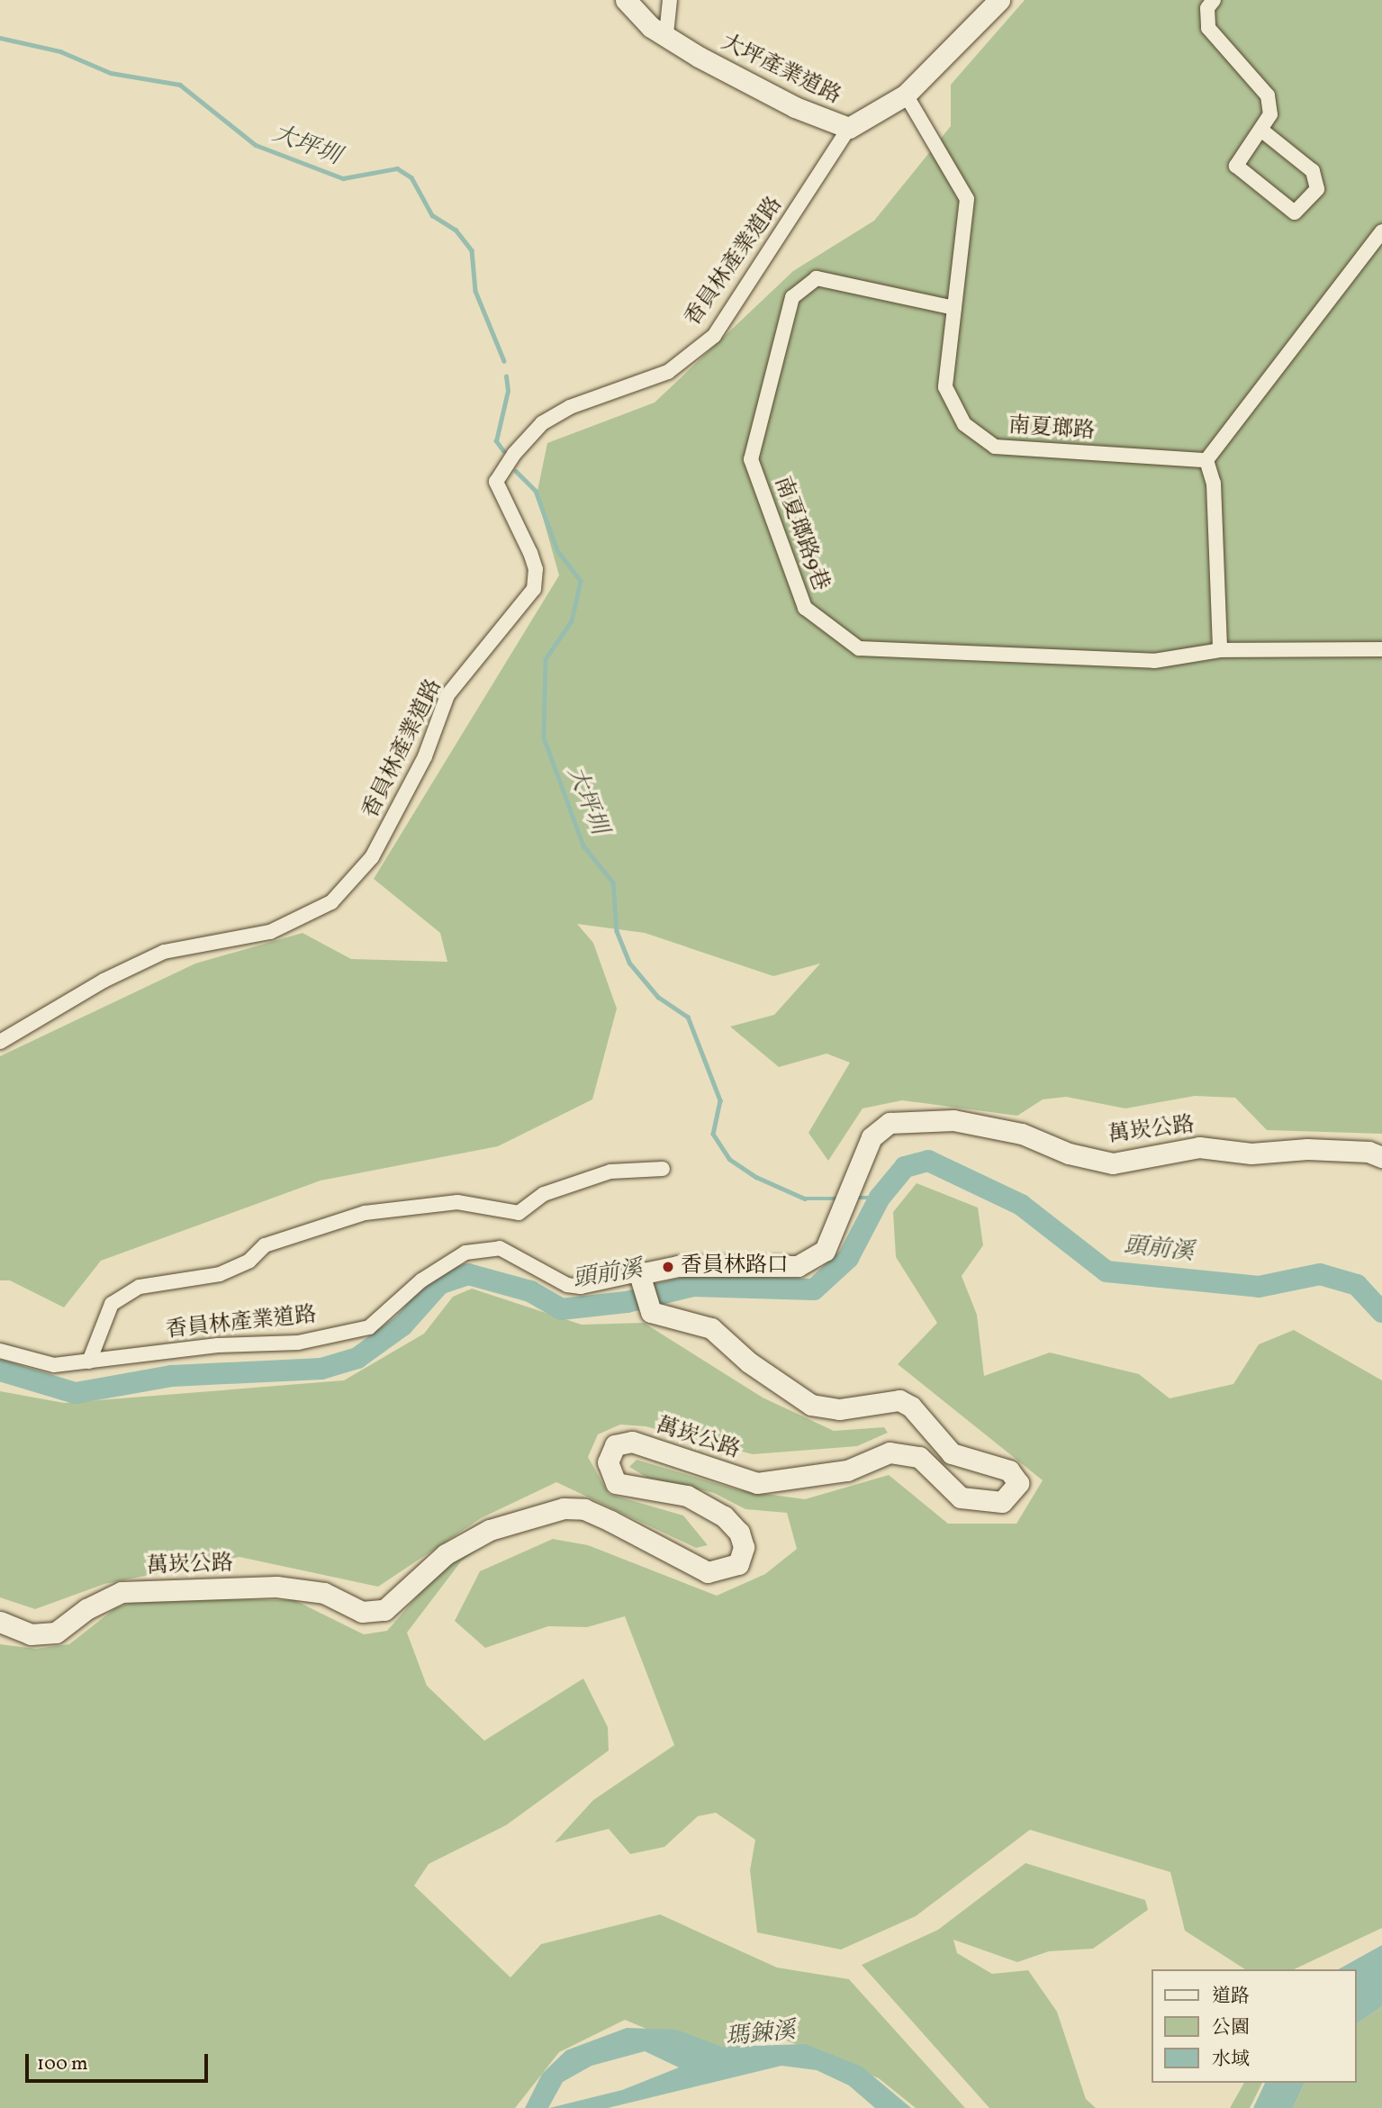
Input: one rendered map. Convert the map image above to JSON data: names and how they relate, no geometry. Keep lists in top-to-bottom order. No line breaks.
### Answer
{"streets":{"street":["大坪產業道路","香員林產業道路","南夏瑯路","南夏瑯路9巷","萬崁公路"]},"crossings":[["大坪產業道路","香員林產業道路"],["大坪產業道路","南夏瑯路"],["香員林產業道路","萬崁公路"],["南夏瑯路","南夏瑯路9巷"]],"water":["大坪圳","頭前溪","瑪鋉溪"],"places":["香員林路口"],"legend":["道路","公園","水域"],"scale_bar":"100 m"}
